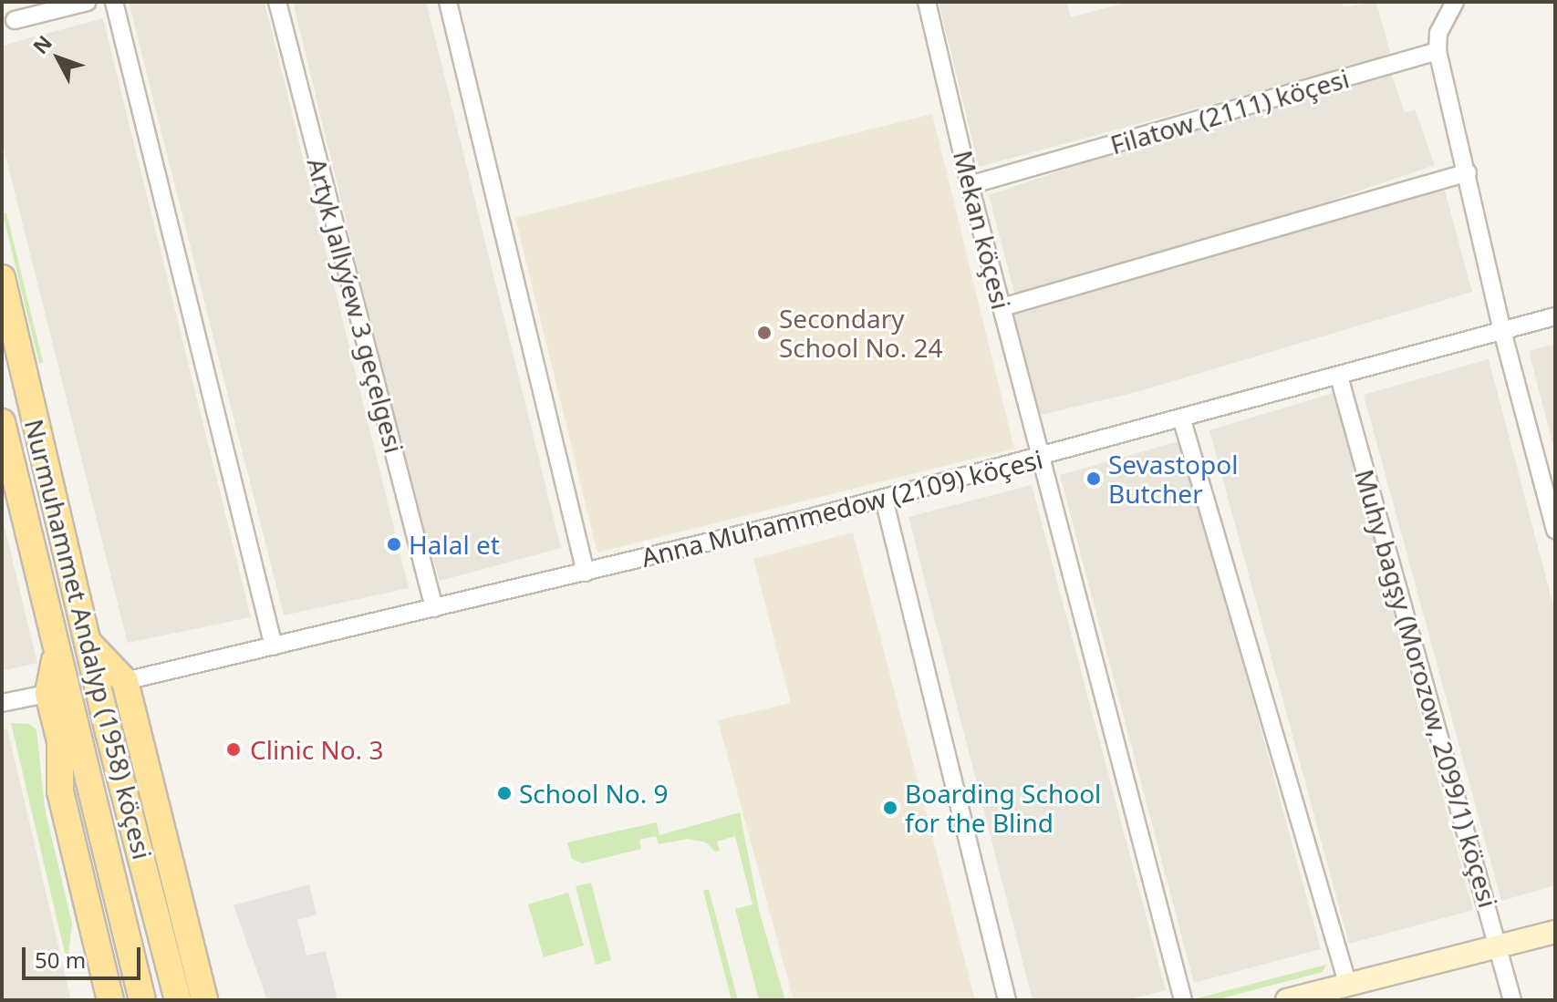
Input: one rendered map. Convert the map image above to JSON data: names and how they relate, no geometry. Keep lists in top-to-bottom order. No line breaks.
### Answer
{"streets":{"main road":["Nurmuhammet Andalyp (1958) köçesi"],"street":["Filatow (2111) köçesi","Mekan köçesi","Artyk Jallyýew 3 geçelgesi","Anna Muhammedow (2109) köçesi","Muhy bagşy (Morozow, 2099/1) köçesi"]},"crossings":[["Filatow (2111) köçesi","Mekan köçesi"],["Mekan köçesi","Anna Muhammedow (2109) köçesi"],["Artyk Jallyýew 3 geçelgesi","Anna Muhammedow (2109) köçesi"],["Anna Muhammedow (2109) köçesi","Muhy bagşy (Morozow, 2099/1) köçesi"]],"places":["Secondary School No. 24","Sevastopol Butcher","Halal et","Clinic No. 3","School No. 9","Boarding School for the Blind"],"scale_bar":"50 m","north":"top left"}
